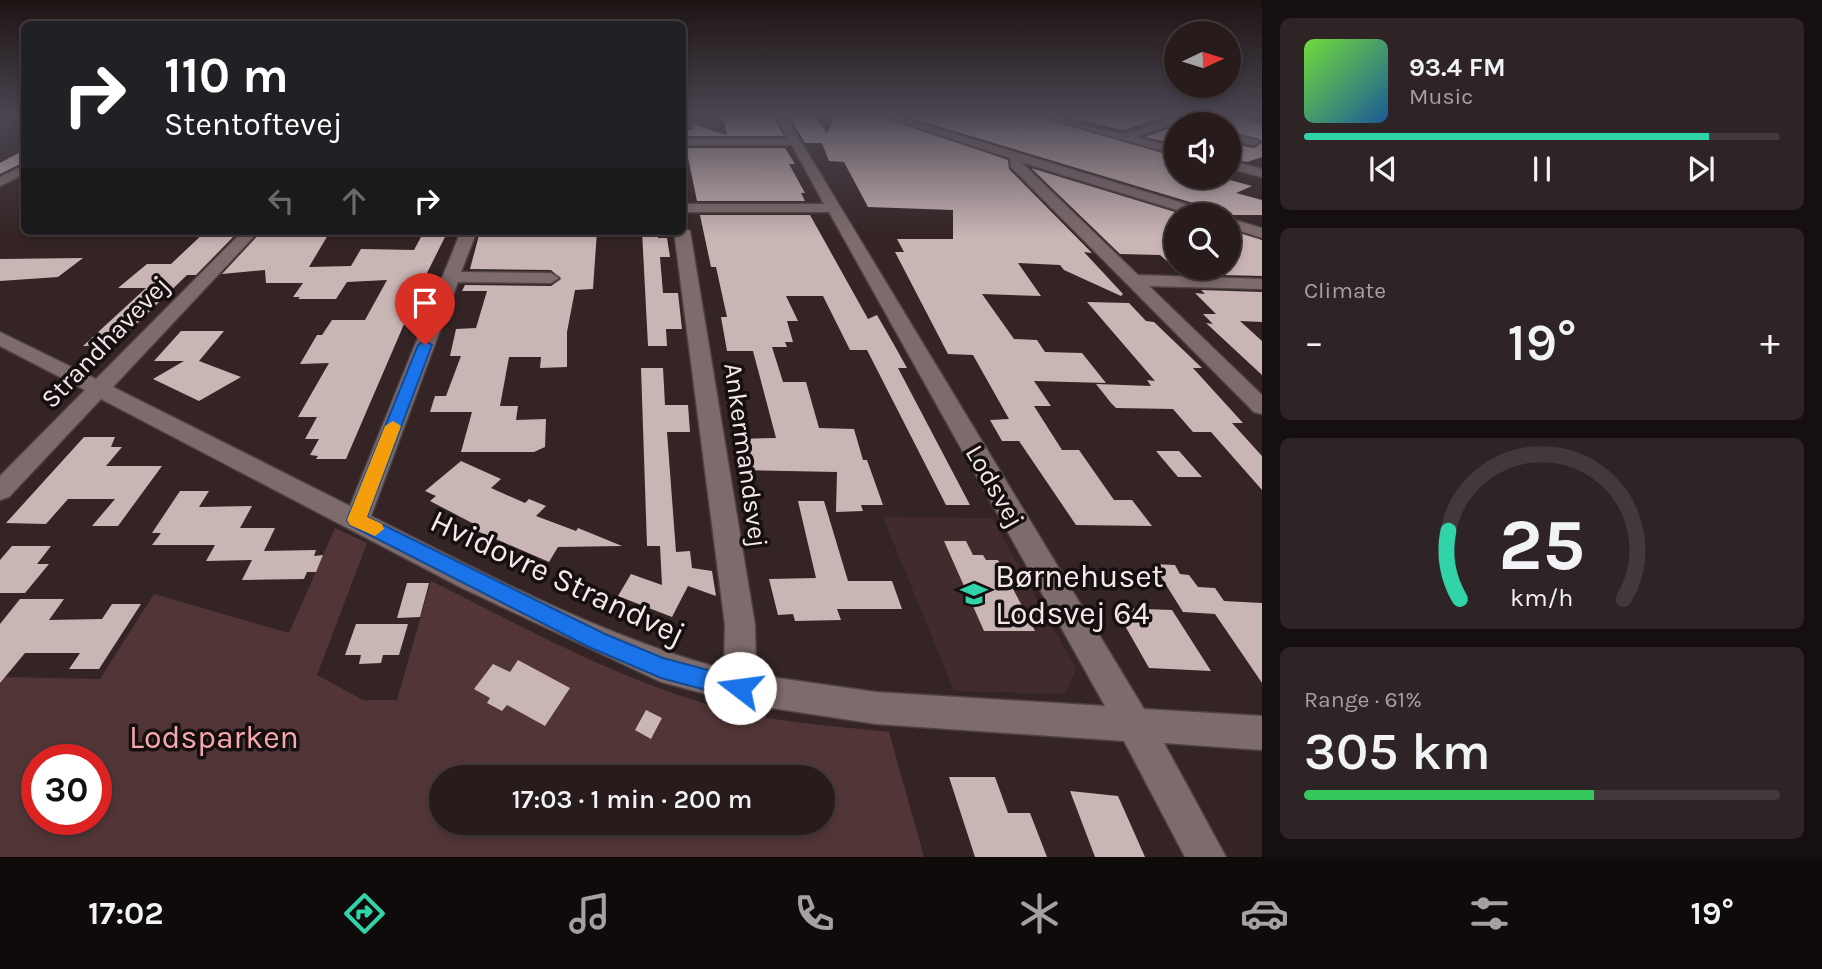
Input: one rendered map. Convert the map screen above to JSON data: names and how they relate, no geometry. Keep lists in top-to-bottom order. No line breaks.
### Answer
{"streets":{"street":["Strandhavevej","Ankermandsvej","Lodsvej","Hvidovre Strandvej"]},"crossings":[["Strandhavevej","Hvidovre Strandvej"],["Ankermandsvej","Hvidovre Strandvej"],["Lodsvej","Hvidovre Strandvej"]],"parks":["Lodsparken"],"places":{"school or university":["Børnehuset Lodsvej 64"]},"north":"right","page":{"turn":["110 m","Stentoftevej"],"song":["93.4 FM","Music"],"tile":["Climate",["Range · 61%","305 km"]],"heat":["−","19°","+"],"limit":"30","trip":"17:03 · 1 min · 200 m","tabs":["17:02","19°"],"gauge":["25","km/h"]}}
